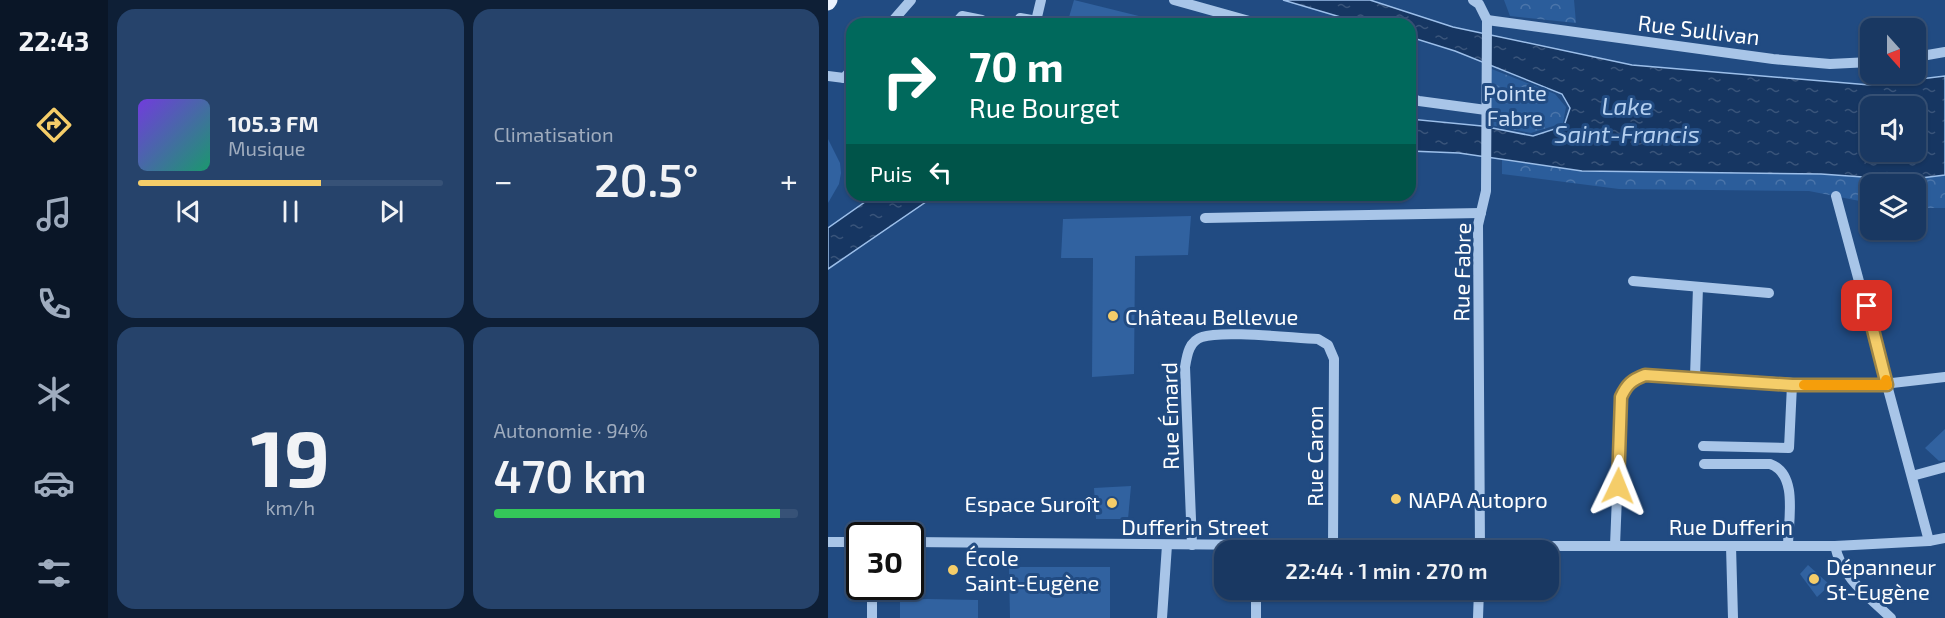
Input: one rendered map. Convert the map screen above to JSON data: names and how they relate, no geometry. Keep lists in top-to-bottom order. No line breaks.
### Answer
{"streets":{"street":["Rue Sullivan","Rue Fabre","Rue Émard","Rue Caron","Dufferin Street","Rue Dufferin"]},"crossings":[["Rue Sullivan","Rue Fabre"],["Rue Émard","Rue Caron"],["Rue Émard","Dufferin Street"]],"water":["Lake Saint-Francis"],"parks":["Pointe Fabre"],"places":["Château Bellevue","NAPA Autopro","Espace Suroît","École Saint-Eugène","Dépanneur St-Eugène"],"north":"bottom","page":{"tabs":"22:43","tile":["Climatisation",["19","km/h"],["Autonomie · 94%","470 km"]],"turn":["70 m","Rue Bourget"],"song":["105.3 FM","Musique"],"then":"Puis","heat":["−","20.5°","+"],"limit":"30","trip":"22:44 · 1 min · 270 m"}}
